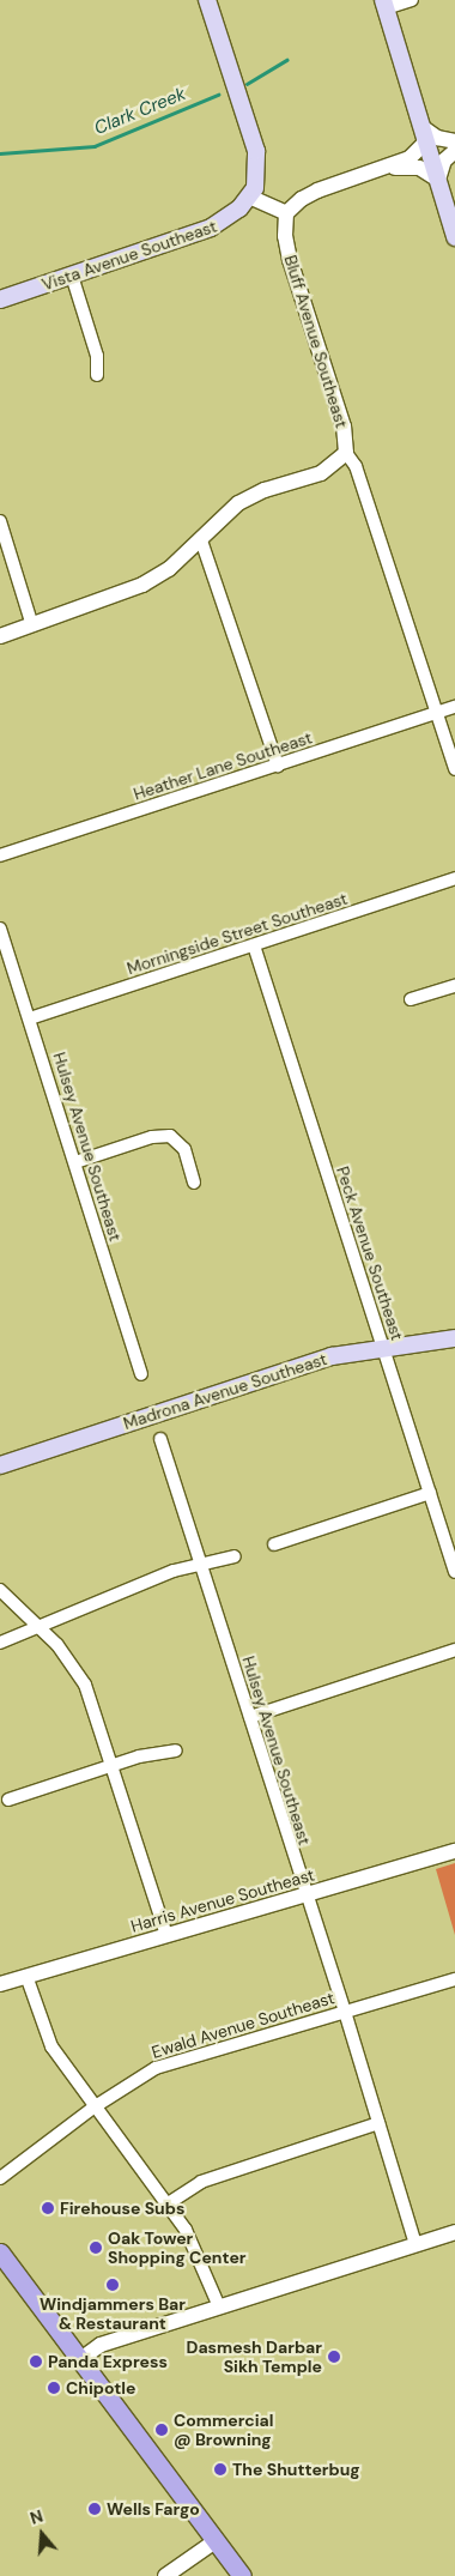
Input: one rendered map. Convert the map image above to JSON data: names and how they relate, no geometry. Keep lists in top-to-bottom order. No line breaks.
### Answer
{"streets":{"main road":["Vista Avenue Southeast","Madrona Avenue Southeast"],"street":["Bluff Avenue Southeast","Heather Lane Southeast","Morningside Street Southeast","Hulsey Avenue Southeast","Peck Avenue Southeast","Harris Avenue Southeast","Ewald Avenue Southeast"]},"crossings":[["Bluff Avenue Southeast","Heather Lane Southeast"],["Morningside Street Southeast","Hulsey Avenue Southeast"],["Morningside Street Southeast","Peck Avenue Southeast"],["Hulsey Avenue Southeast","Harris Avenue Southeast"],["Hulsey Avenue Southeast","Ewald Avenue Southeast"],["Peck Avenue Southeast","Madrona Avenue Southeast"]],"water":["Clark Creek"],"places":["Firehouse Subs","Oak Tower Shopping Center","Windjammers Bar & Restaurant","Dasmesh Darbar Sikh Temple","Panda Express","Chipotle","Commercial @ Browning","The Shutterbug","Wells Fargo"],"north":"top"}
